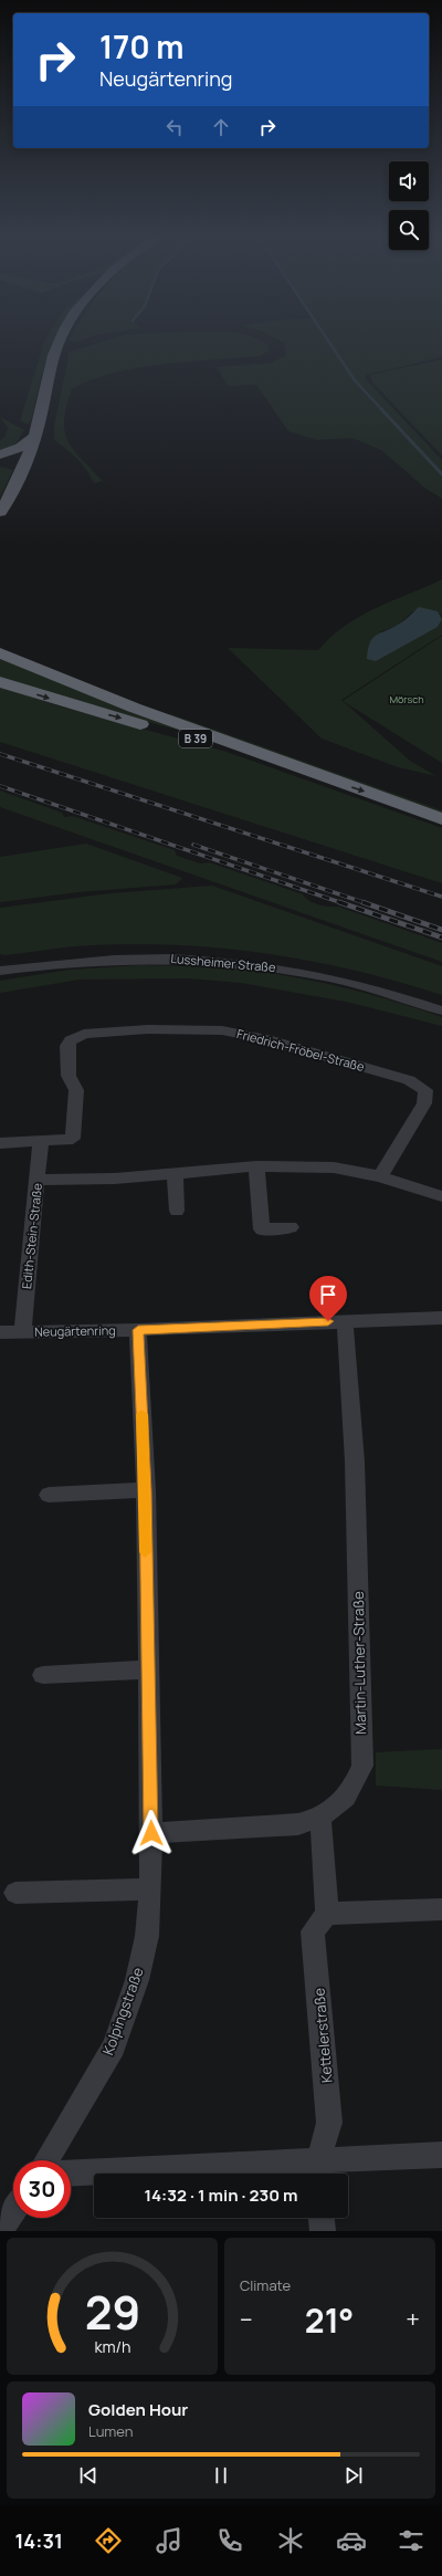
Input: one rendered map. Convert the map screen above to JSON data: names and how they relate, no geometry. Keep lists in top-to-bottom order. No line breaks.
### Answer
{"streets":{"highway":["B 39"],"street":["Lussheimer Straße","Friedrich-Fröbel-Straße","Edith-Stein-Straße","Neugärtenring","Martin-Luther-Straße","Kolpingstraße","Kettelerstraße"]},"crossings":[["Friedrich-Fröbel-Straße","Edith-Stein-Straße"],["Edith-Stein-Straße","Neugärtenring"],["Neugärtenring","Martin-Luther-Straße"],["Neugärtenring","Kolpingstraße"],["Martin-Luther-Straße","Kolpingstraße"]],"parks":["Mörsch"],"page":{"turn":["170 m","Neugärtenring"],"limit":"30","trip":"14:32 · 1 min · 230 m","tile":"Climate","heat":["−","21°","+"],"song":["Golden Hour","Lumen"],"tabs":"14:31","gauge":["29","km/h"]}}
